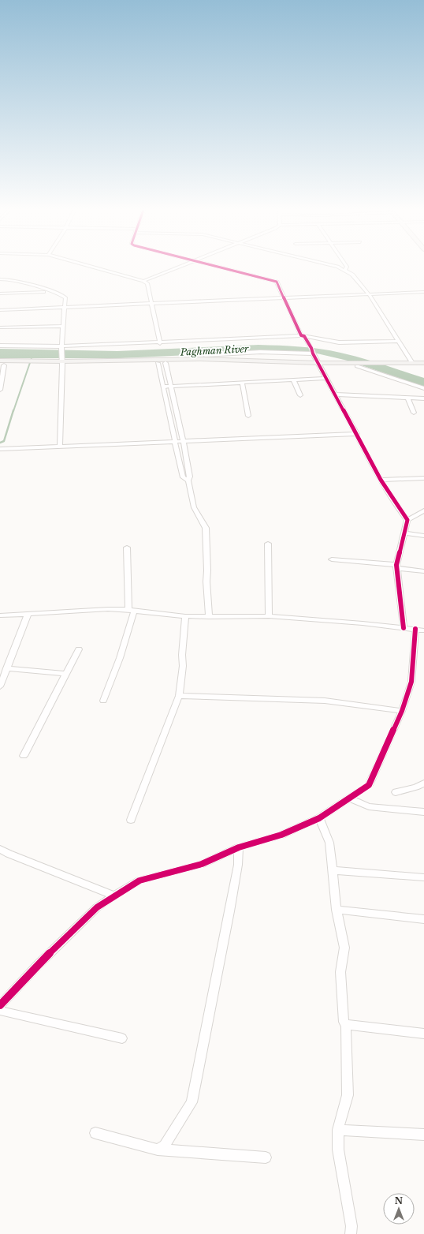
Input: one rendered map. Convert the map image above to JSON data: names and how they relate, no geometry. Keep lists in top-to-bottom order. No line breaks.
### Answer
{"water":["Paghman River"],"north":"top"}
